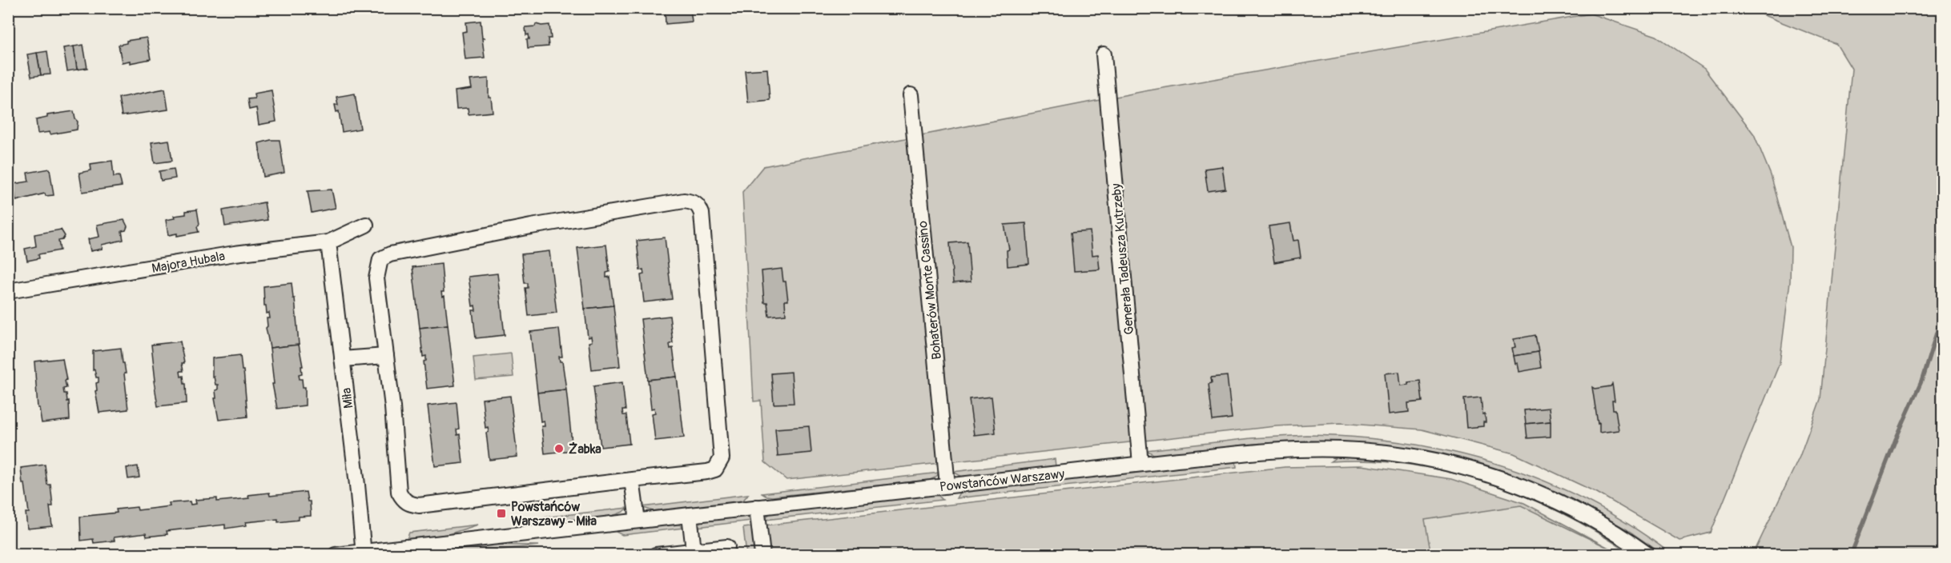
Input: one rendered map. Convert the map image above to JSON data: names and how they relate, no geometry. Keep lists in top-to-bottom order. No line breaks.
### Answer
{"streets":{"street":["Generała Tadeusza Kutrzeby","Majora Hubala","Bohaterów Monte Cassino","Miła","Powstańców Warszawy"]},"crossings":[["Generała Tadeusza Kutrzeby","Powstańców Warszawy"],["Majora Hubala","Miła"],["Bohaterów Monte Cassino","Powstańców Warszawy"],["Miła","Powstańców Warszawy"]],"places":{"other":["Żabka"],"transit":["Powstańców Warszawy - Miła"]}}
